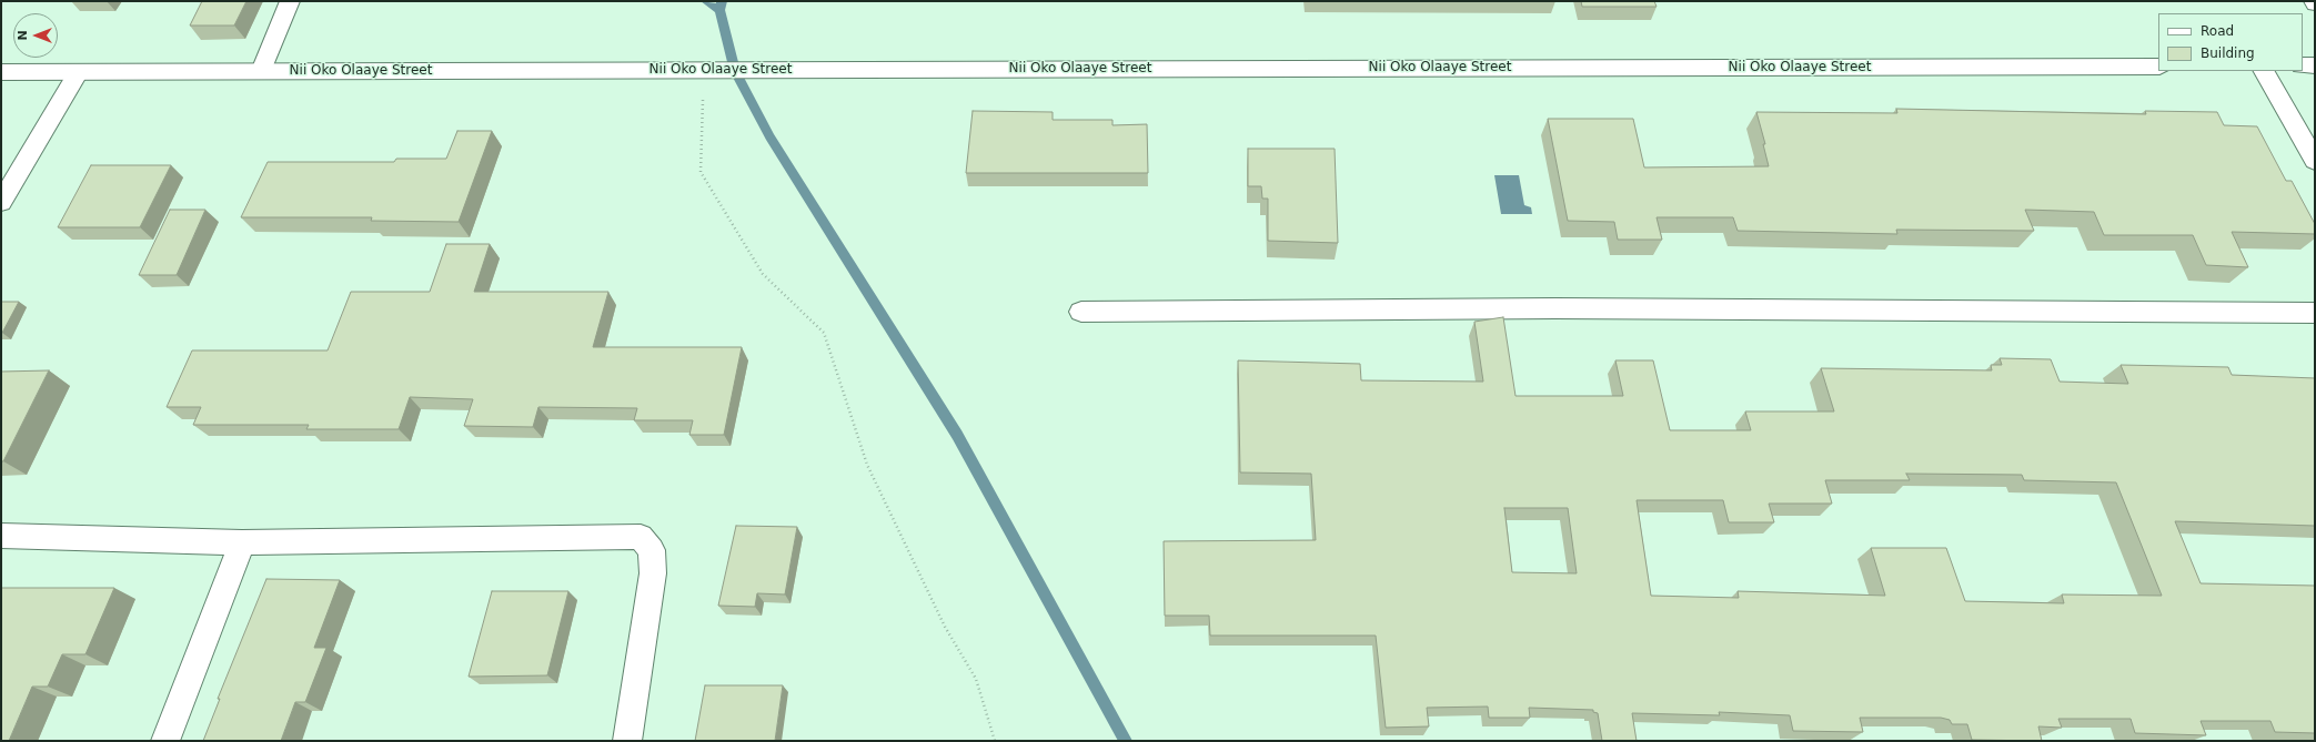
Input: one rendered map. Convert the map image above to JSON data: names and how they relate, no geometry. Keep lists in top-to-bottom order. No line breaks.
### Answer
{"streets":{"street":["Nii Oko Olaaye Street"]},"legend":["Road","Building"],"north":"left"}
